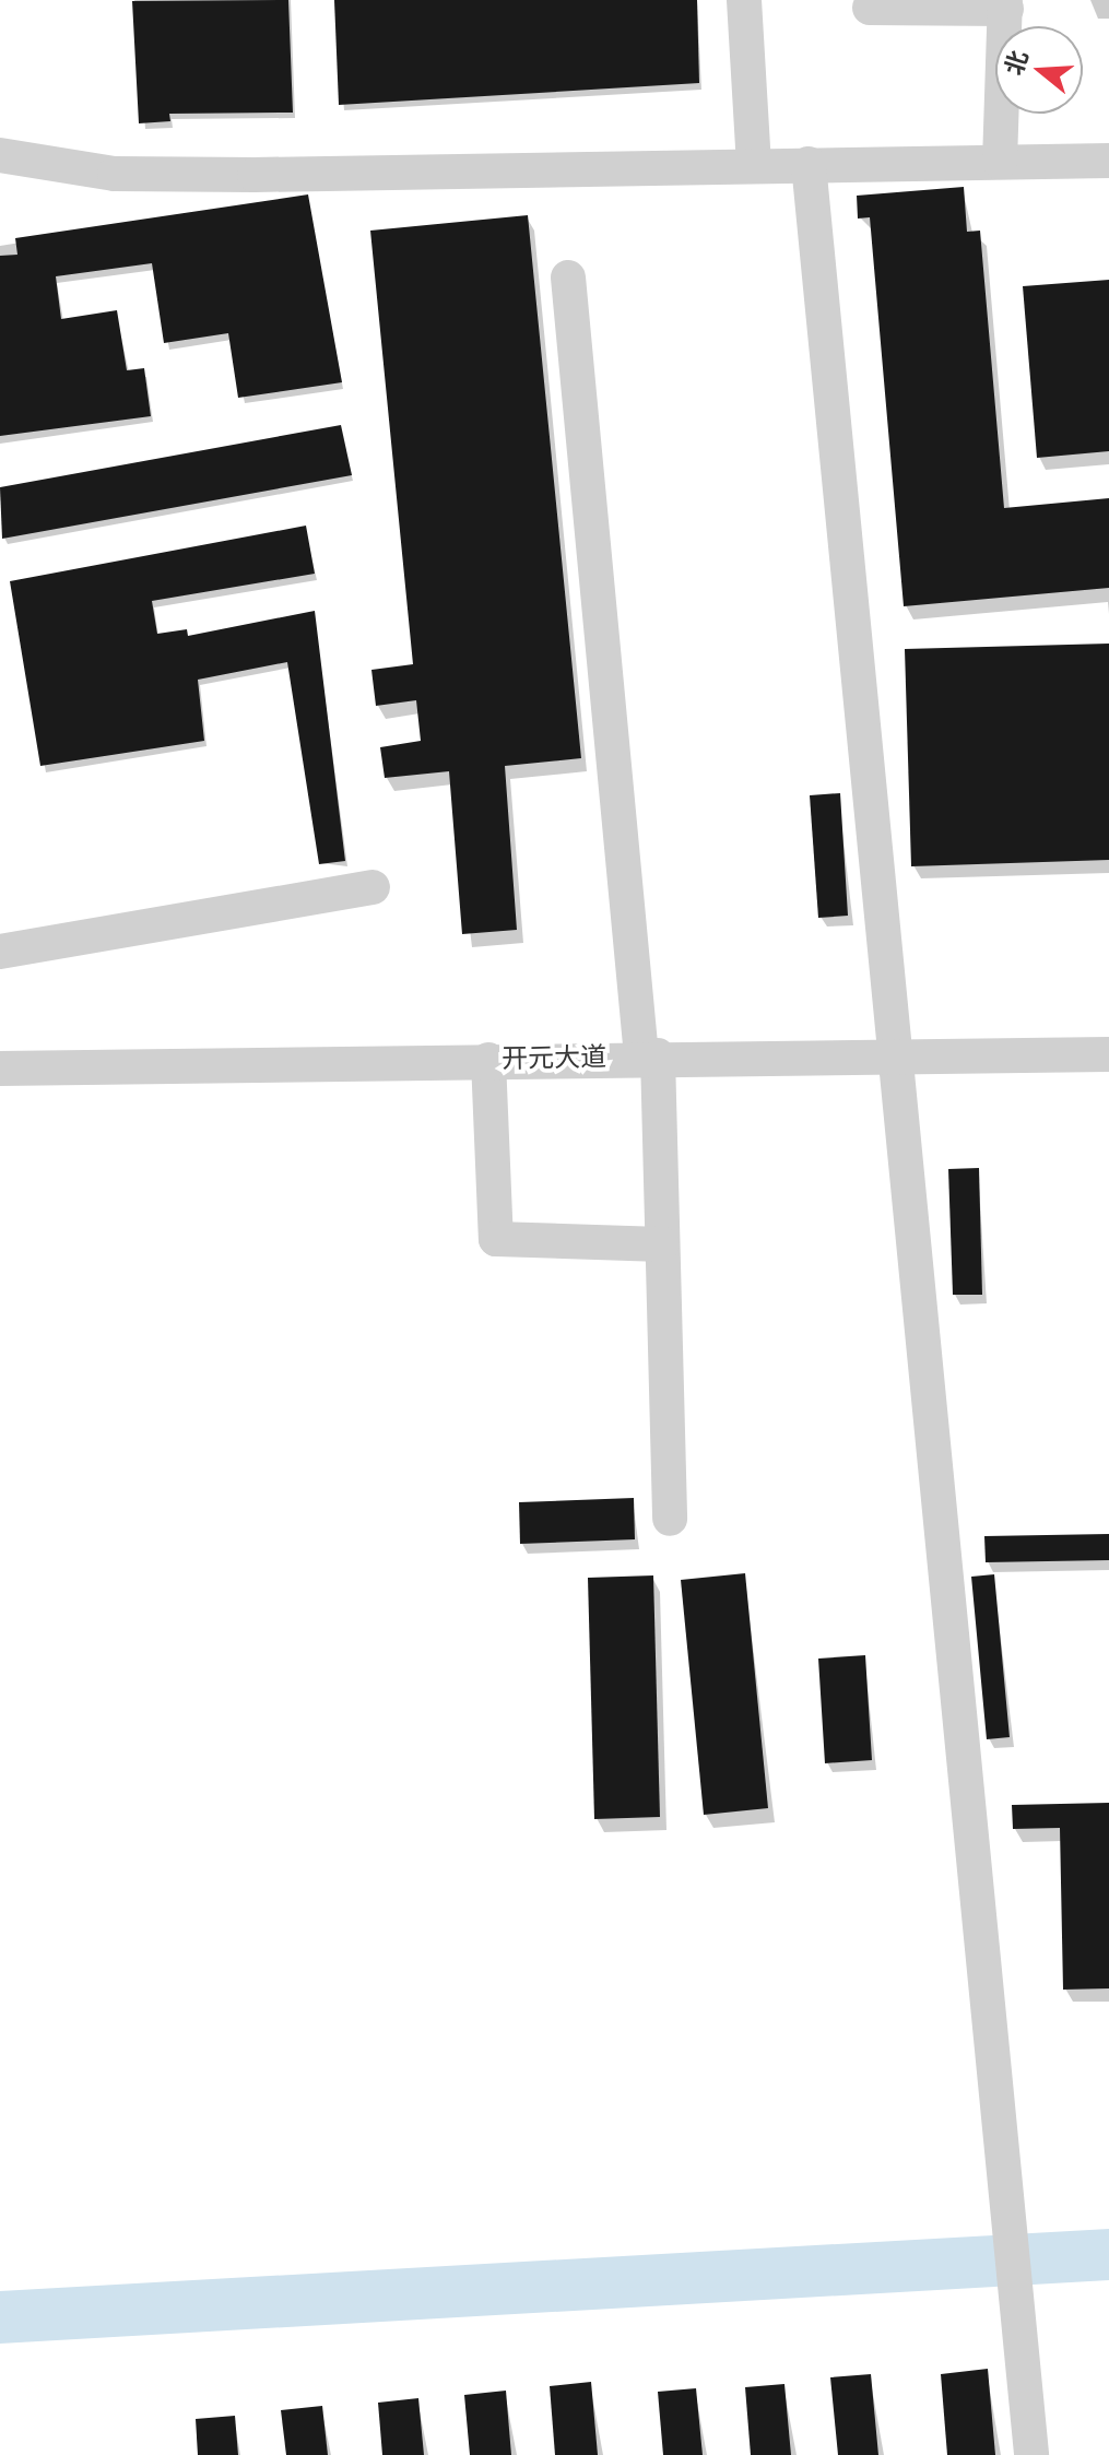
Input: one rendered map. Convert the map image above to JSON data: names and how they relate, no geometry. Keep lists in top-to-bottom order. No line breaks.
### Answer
{"streets":{"street":["开元大道"]},"north":"left"}
